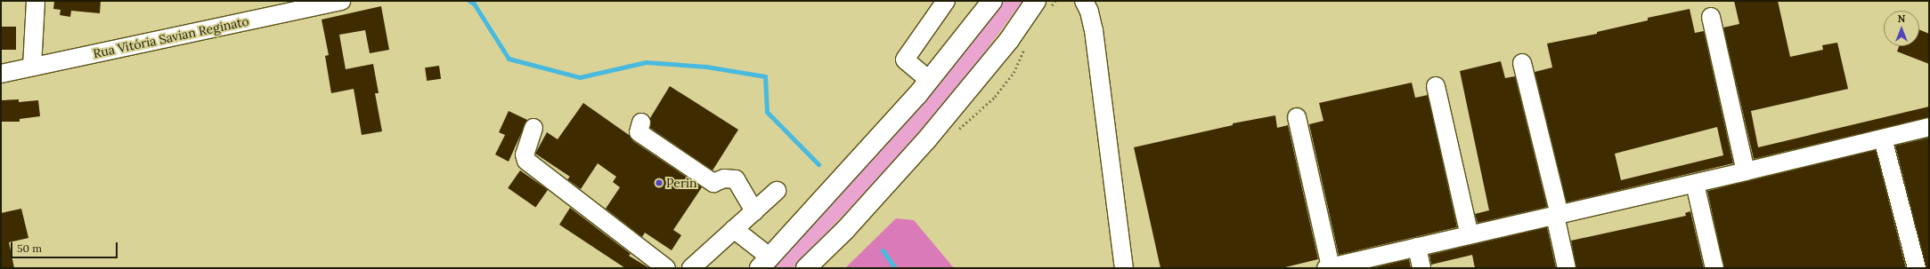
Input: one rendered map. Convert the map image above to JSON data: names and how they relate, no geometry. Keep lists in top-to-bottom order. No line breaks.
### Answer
{"streets":{"street":["Rua Vitória Savian Reginato"]},"places":["Perin"],"scale_bar":"50 m","north":"top"}
